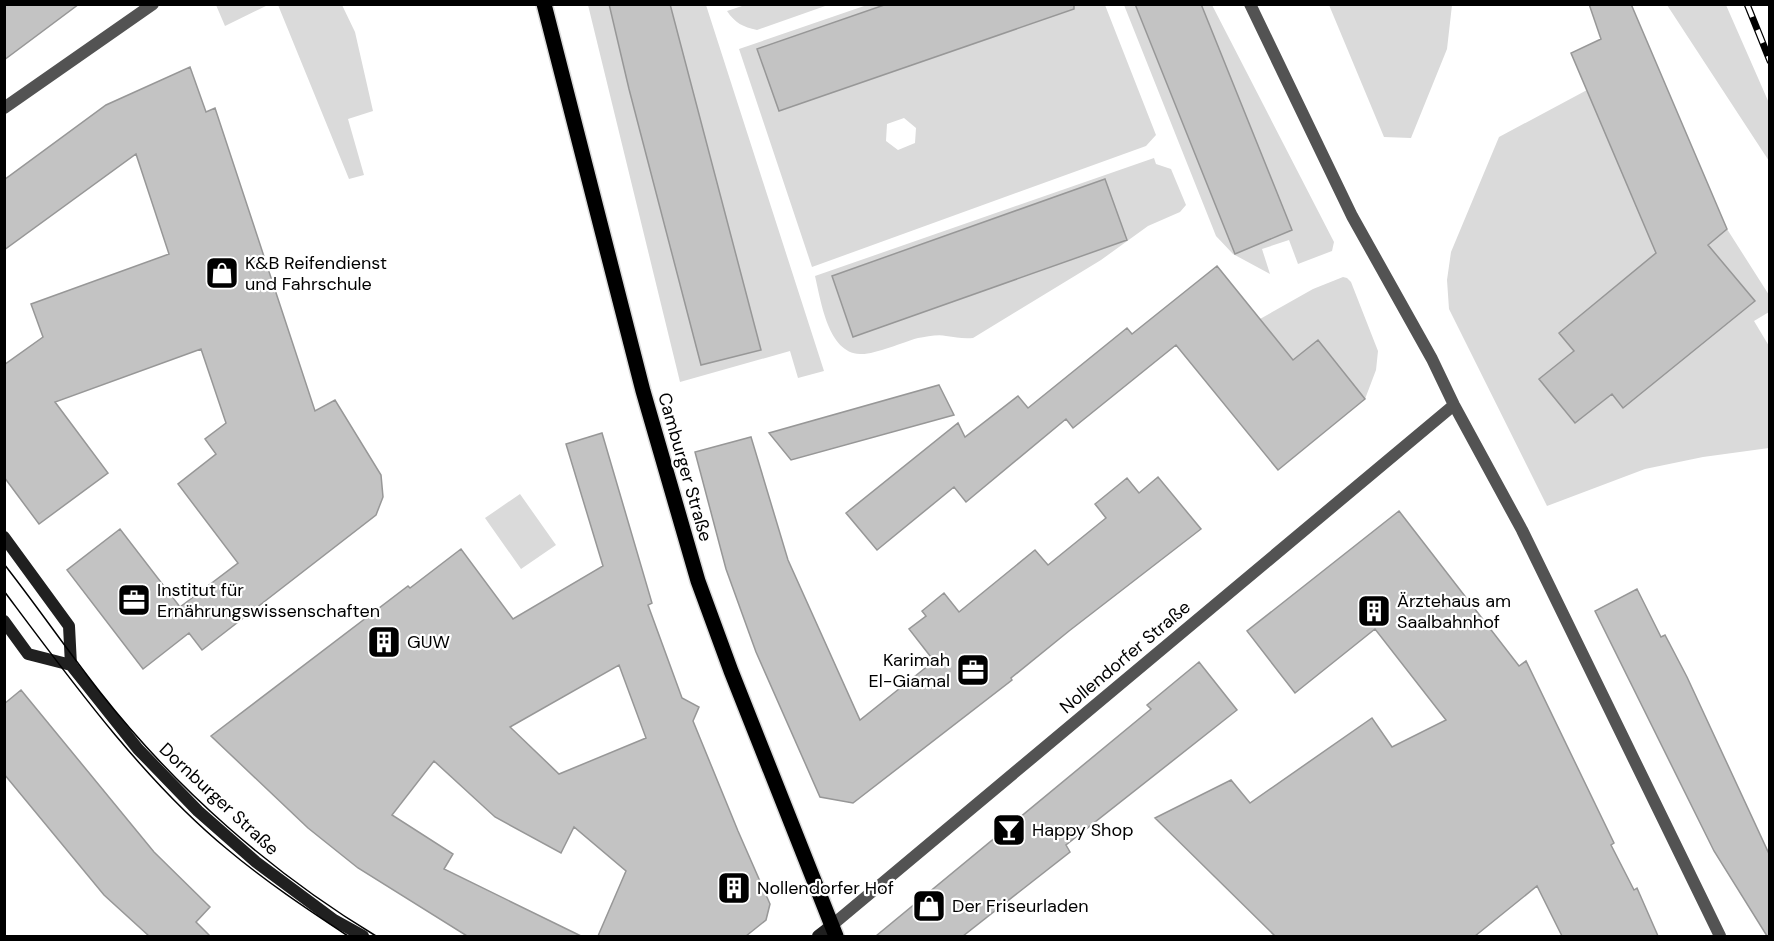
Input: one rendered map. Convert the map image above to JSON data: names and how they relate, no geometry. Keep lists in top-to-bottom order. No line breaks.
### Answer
{"streets":{"main road":["Camburger Straße"],"street":["Nollendorfer Straße","Dornburger Straße"]},"crossings":[["Camburger Straße","Nollendorfer Straße"]],"places":{"shop":["K&B Reifendienst und Fahrschule","Der Friseurladen"],"office":["Institut für Ernährungswissenschaften","Karimah El-Giamal"],"building":["Ärztehaus am Saalbahnhof","GUW","Nollendorfer Hof"],"bar":["Happy Shop"]}}
